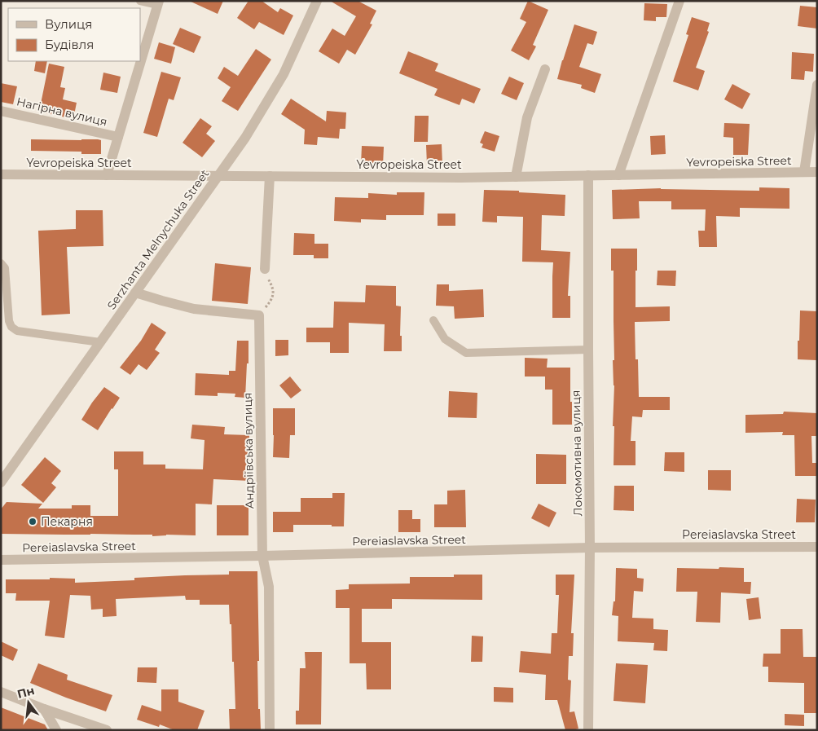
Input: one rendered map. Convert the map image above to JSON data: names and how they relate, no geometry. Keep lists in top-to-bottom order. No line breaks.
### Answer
{"streets":{"street":["Нагірна вулиця","Yevropeiska Street","Serzhanta Melnychuka Street","Андріївська вулиця","Локомотивна вулиця","Pereiaslavska Street"]},"crossings":[["Yevropeiska Street","Serzhanta Melnychuka Street"],["Yevropeiska Street","Локомотивна вулиця"],["Андріївська вулиця","Pereiaslavska Street"],["Локомотивна вулиця","Pereiaslavska Street"]],"places":["Пекарня"],"legend":["Вулиця","Будівля"],"north":"top"}
